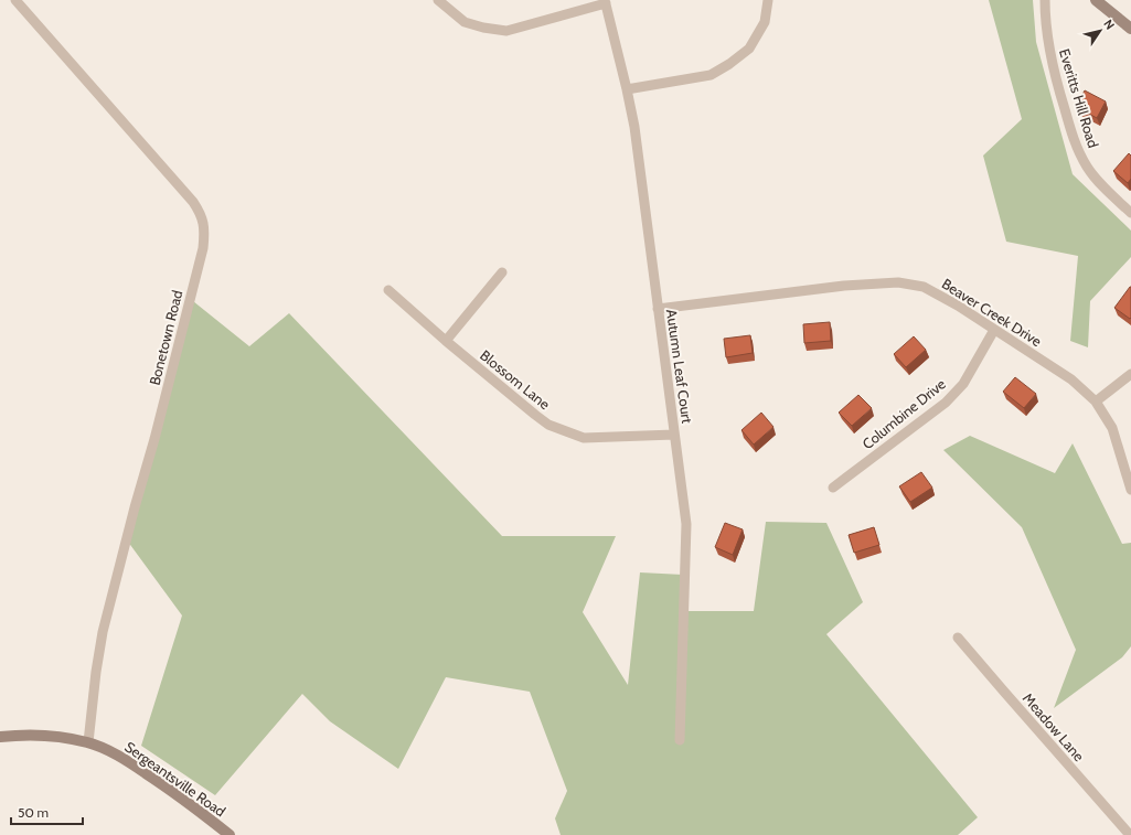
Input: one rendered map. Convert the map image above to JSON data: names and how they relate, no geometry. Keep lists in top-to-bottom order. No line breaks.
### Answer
{"streets":{"main road":["Sergeantsville Road"],"street":["Everitts Hill Road","Beaver Creek Drive","Bonetown Road","Autumn Leaf Court","Blossom Lane","Columbine Drive","Meadow Lane"]},"crossings":[["Beaver Creek Drive","Autumn Leaf Court"],["Beaver Creek Drive","Columbine Drive"],["Bonetown Road","Sergeantsville Road"],["Autumn Leaf Court","Blossom Lane"]],"scale_bar":"50 m","north":"top right"}
